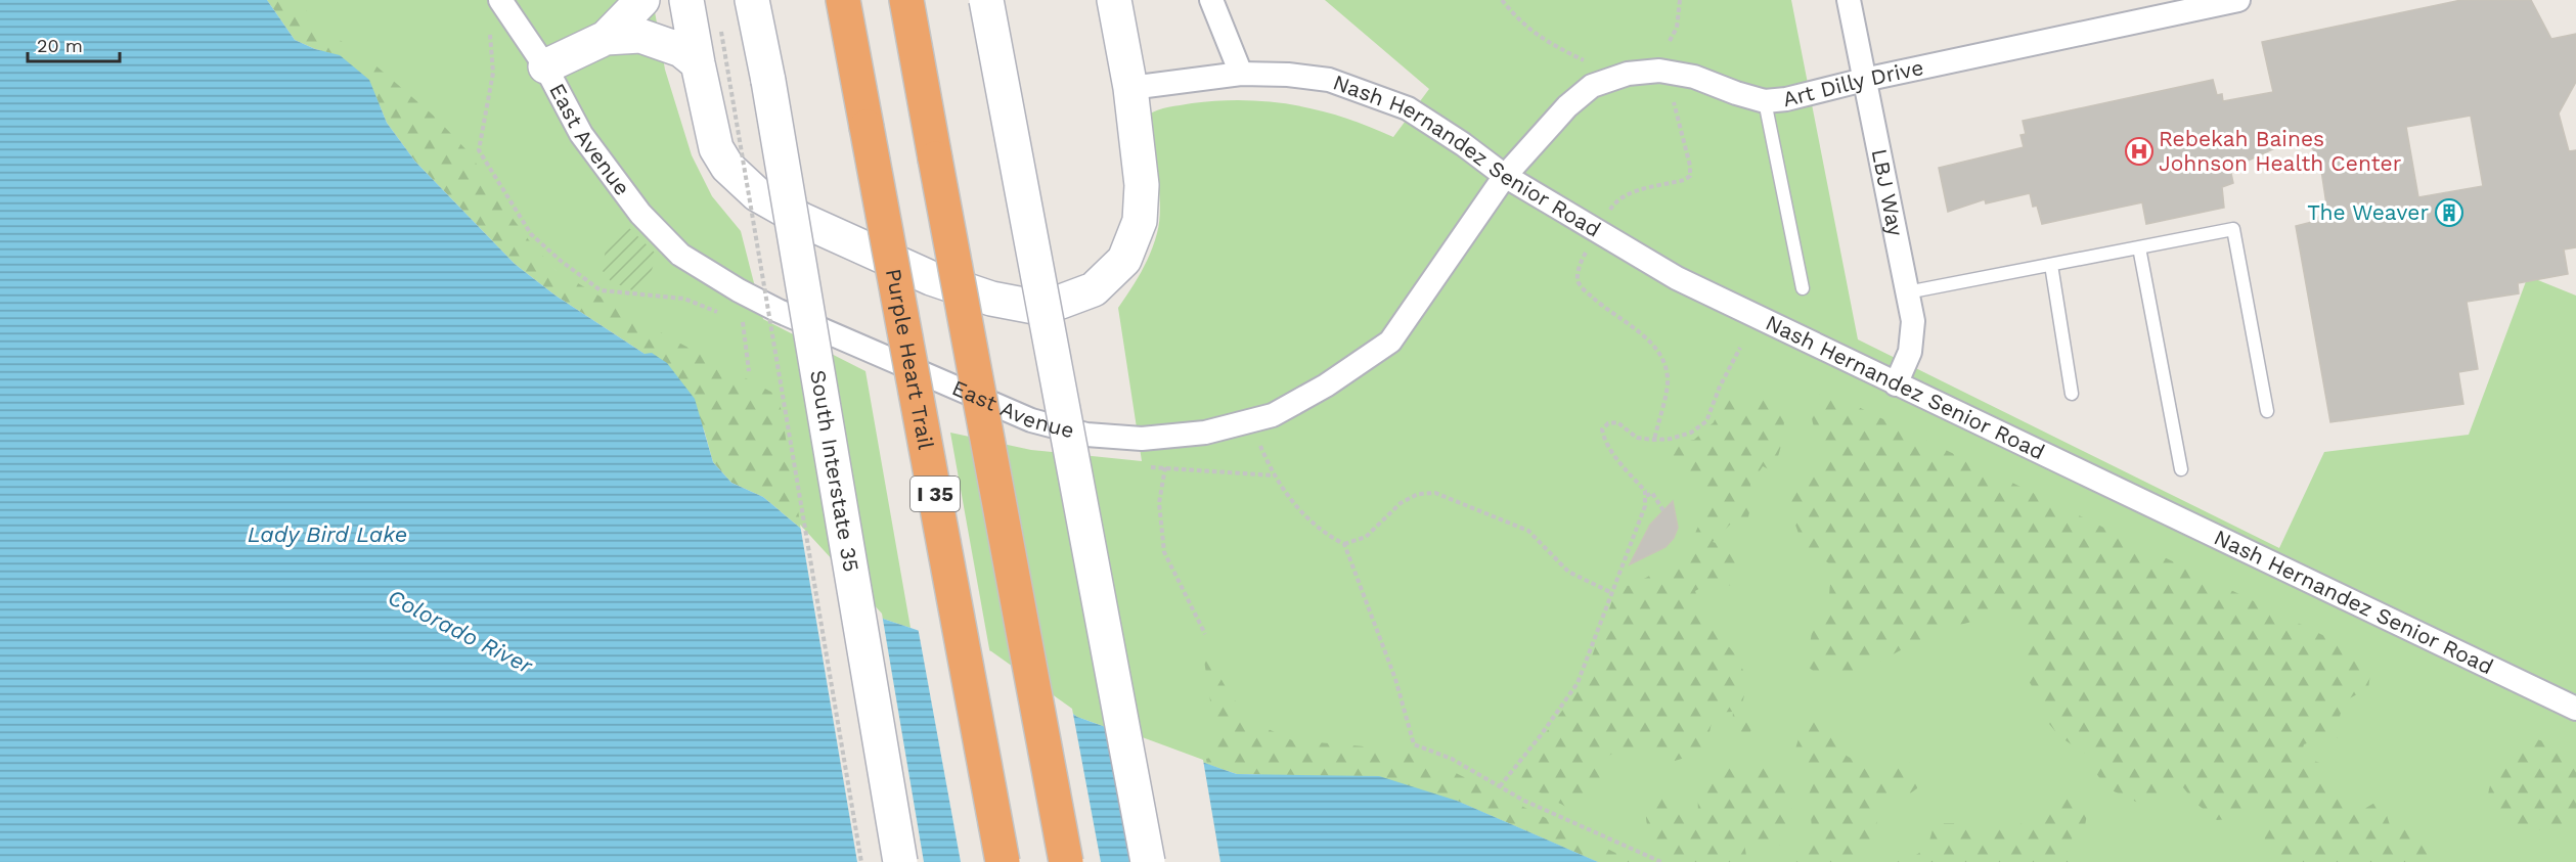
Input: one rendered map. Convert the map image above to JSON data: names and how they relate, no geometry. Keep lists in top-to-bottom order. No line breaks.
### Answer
{"streets":{"highway":["Purple Heart Trail","I 35"],"main road":["South Interstate 35"],"street":["Art Dilly Drive","East Avenue","Nash Hernandez Senior Road","LBJ Way"]},"crossings":[["Art Dilly Drive","East Avenue"],["Art Dilly Drive","Nash Hernandez Senior Road"],["Art Dilly Drive","LBJ Way"],["East Avenue","Nash Hernandez Senior Road"],["Nash Hernandez Senior Road","LBJ Way"]],"water":["Lady Bird Lake","Colorado River"],"places":{"hospital":["Rebekah Baines Johnson Health Center"],"building":["The Weaver"]},"scale_bar":"20 m"}
